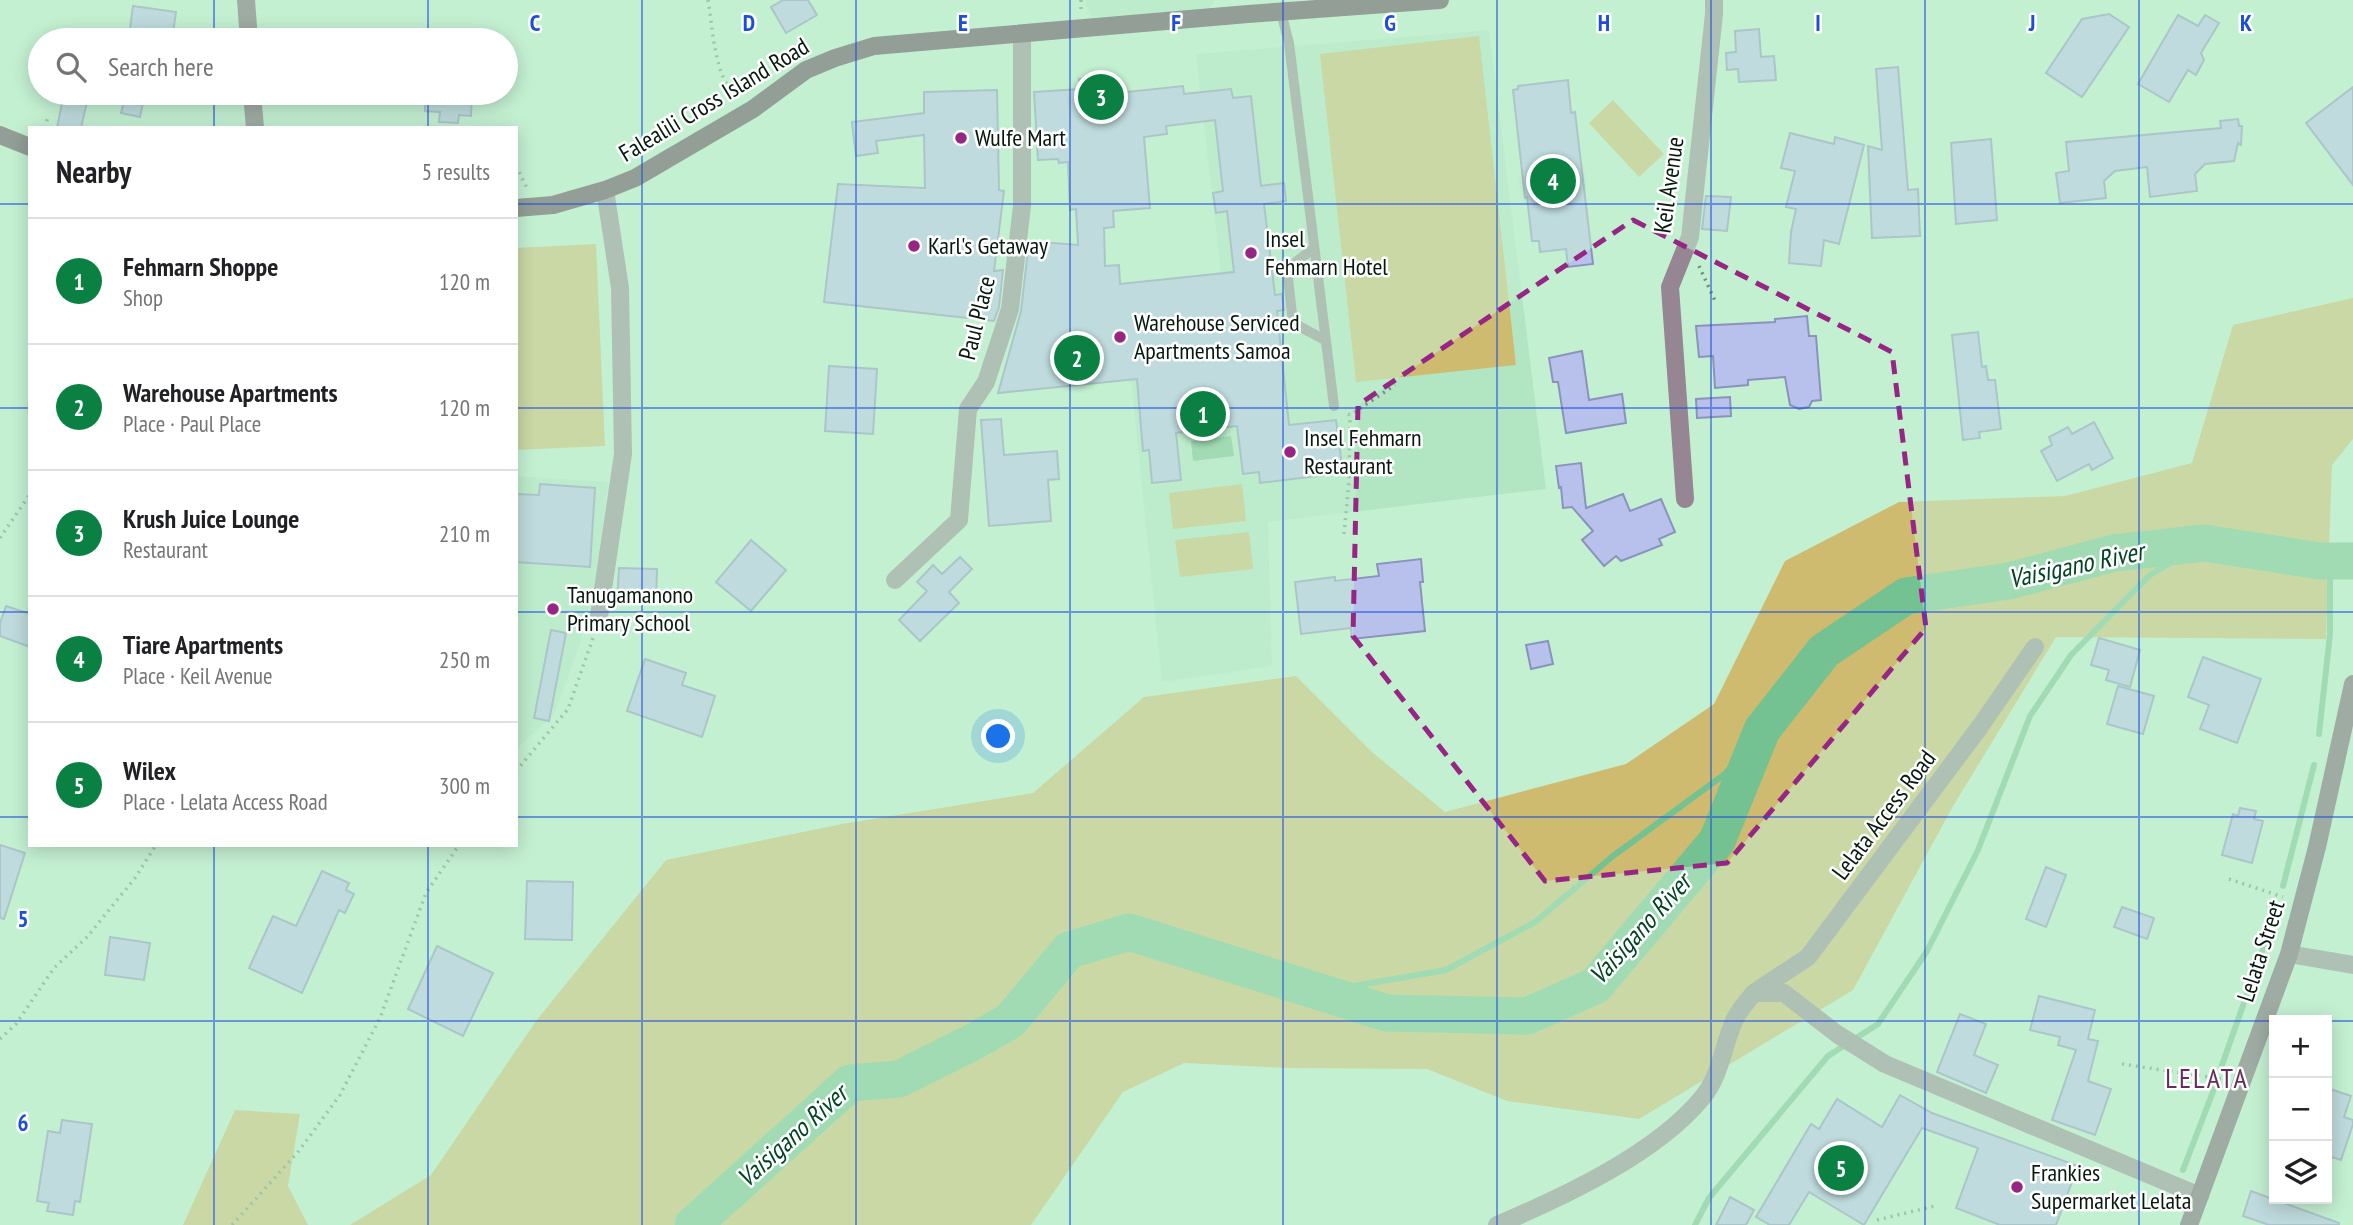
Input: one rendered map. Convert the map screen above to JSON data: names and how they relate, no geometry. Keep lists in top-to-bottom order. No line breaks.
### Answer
{"streets":{"main road":["Falealili Cross Island Road","Lelata Street"],"street":["Keil Avenue","Paul Place","Lelata Access Road"]},"crossings":[["Falealili Cross Island Road","Paul Place"]],"districts":["LELATA"],"water":["Vaisigano River"],"places":["Wulfe Mart","Karl's Getaway","Insel Fehmarn Hotel","Warehouse Serviced Apartments Samoa","Insel Fehmarn Restaurant","Tanugamanono Primary School","Frankies Supermarket Lelata"],"page":{"search":"Search here","pins":["3","4","2","1","5"],"heading":["Nearby","5 results"],"list":[{"mark":"1","name":"Fehmarn Shoppe","note":"Shop","value":"120 m"},{"mark":"2","name":"Warehouse Apartments","note":"Place · Paul Place","value":"120 m"},{"mark":"3","name":"Krush Juice Lounge","note":"Restaurant","value":"210 m"},{"mark":"4","name":"Tiare Apartments","note":"Place · Keil Avenue","value":"250 m"},{"mark":"5","name":"Wilex","note":"Place · Lelata Access Road","value":"300 m"}],"map_buttons":["+","−"]},"grid":{"columns":["C","D","E","F","G","H","I","J","K"],"rows":["5","6"]}}
